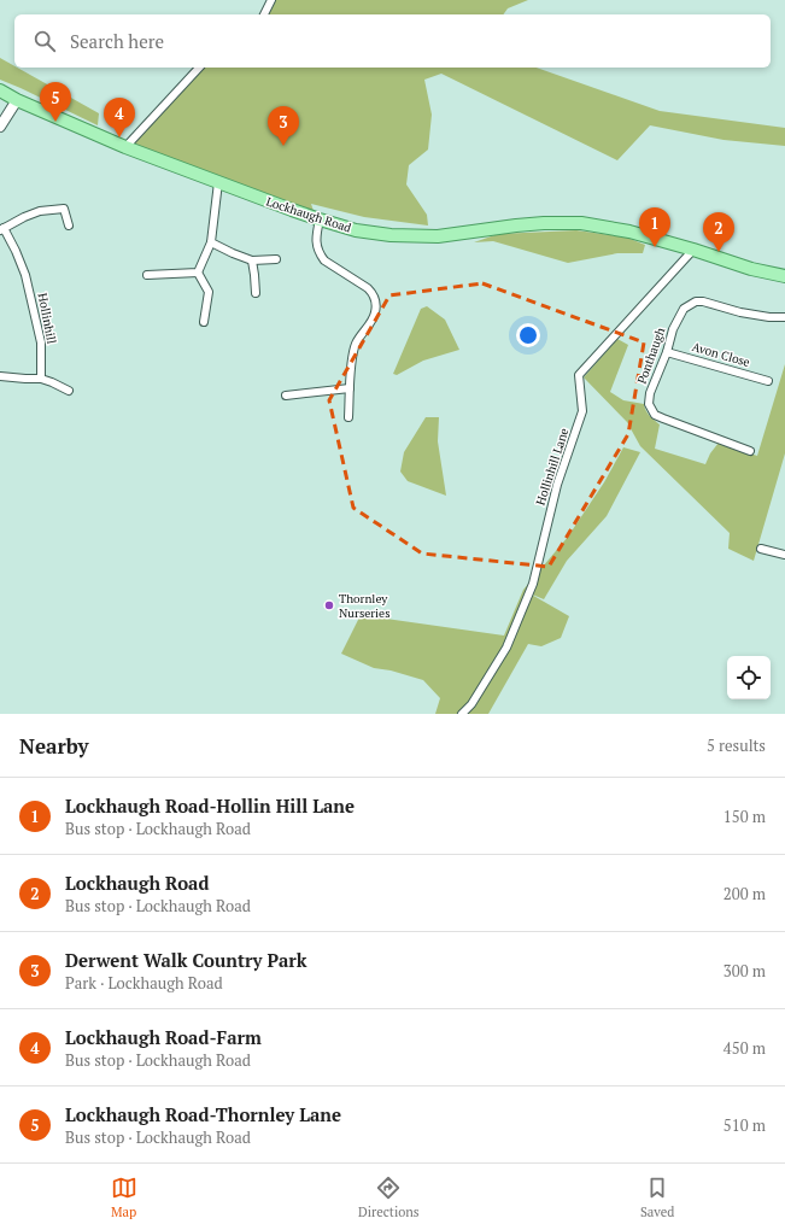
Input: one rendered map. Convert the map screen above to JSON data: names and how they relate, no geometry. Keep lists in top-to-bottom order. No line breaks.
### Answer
{"streets":{"main road":["Lockhaugh Road"],"street":["Hollinhill","Avon Close","Ponthaugh","Hollinhill Lane"]},"crossings":[["Lockhaugh Road","Hollinhill Lane"],["Avon Close","Ponthaugh"]],"places":["Thornley Nurseries"],"page":{"search":"Search here","pins":["5","4","3","1","2"],"heading":["Nearby","5 results"],"list":[{"mark":"1","name":"Lockhaugh Road-Hollin Hill Lane","note":"Bus stop · Lockhaugh Road","value":"150 m"},{"mark":"2","name":"Lockhaugh Road","note":"Bus stop · Lockhaugh Road","value":"200 m"},{"mark":"3","name":"Derwent Walk Country Park","note":"Park · Lockhaugh Road","value":"300 m"},{"mark":"4","name":"Lockhaugh Road-Farm","note":"Bus stop · Lockhaugh Road","value":"450 m"},{"mark":"5","name":"Lockhaugh Road-Thornley Lane","note":"Bus stop · Lockhaugh Road","value":"510 m"}],"nav":["Map","Directions","Saved"]}}
